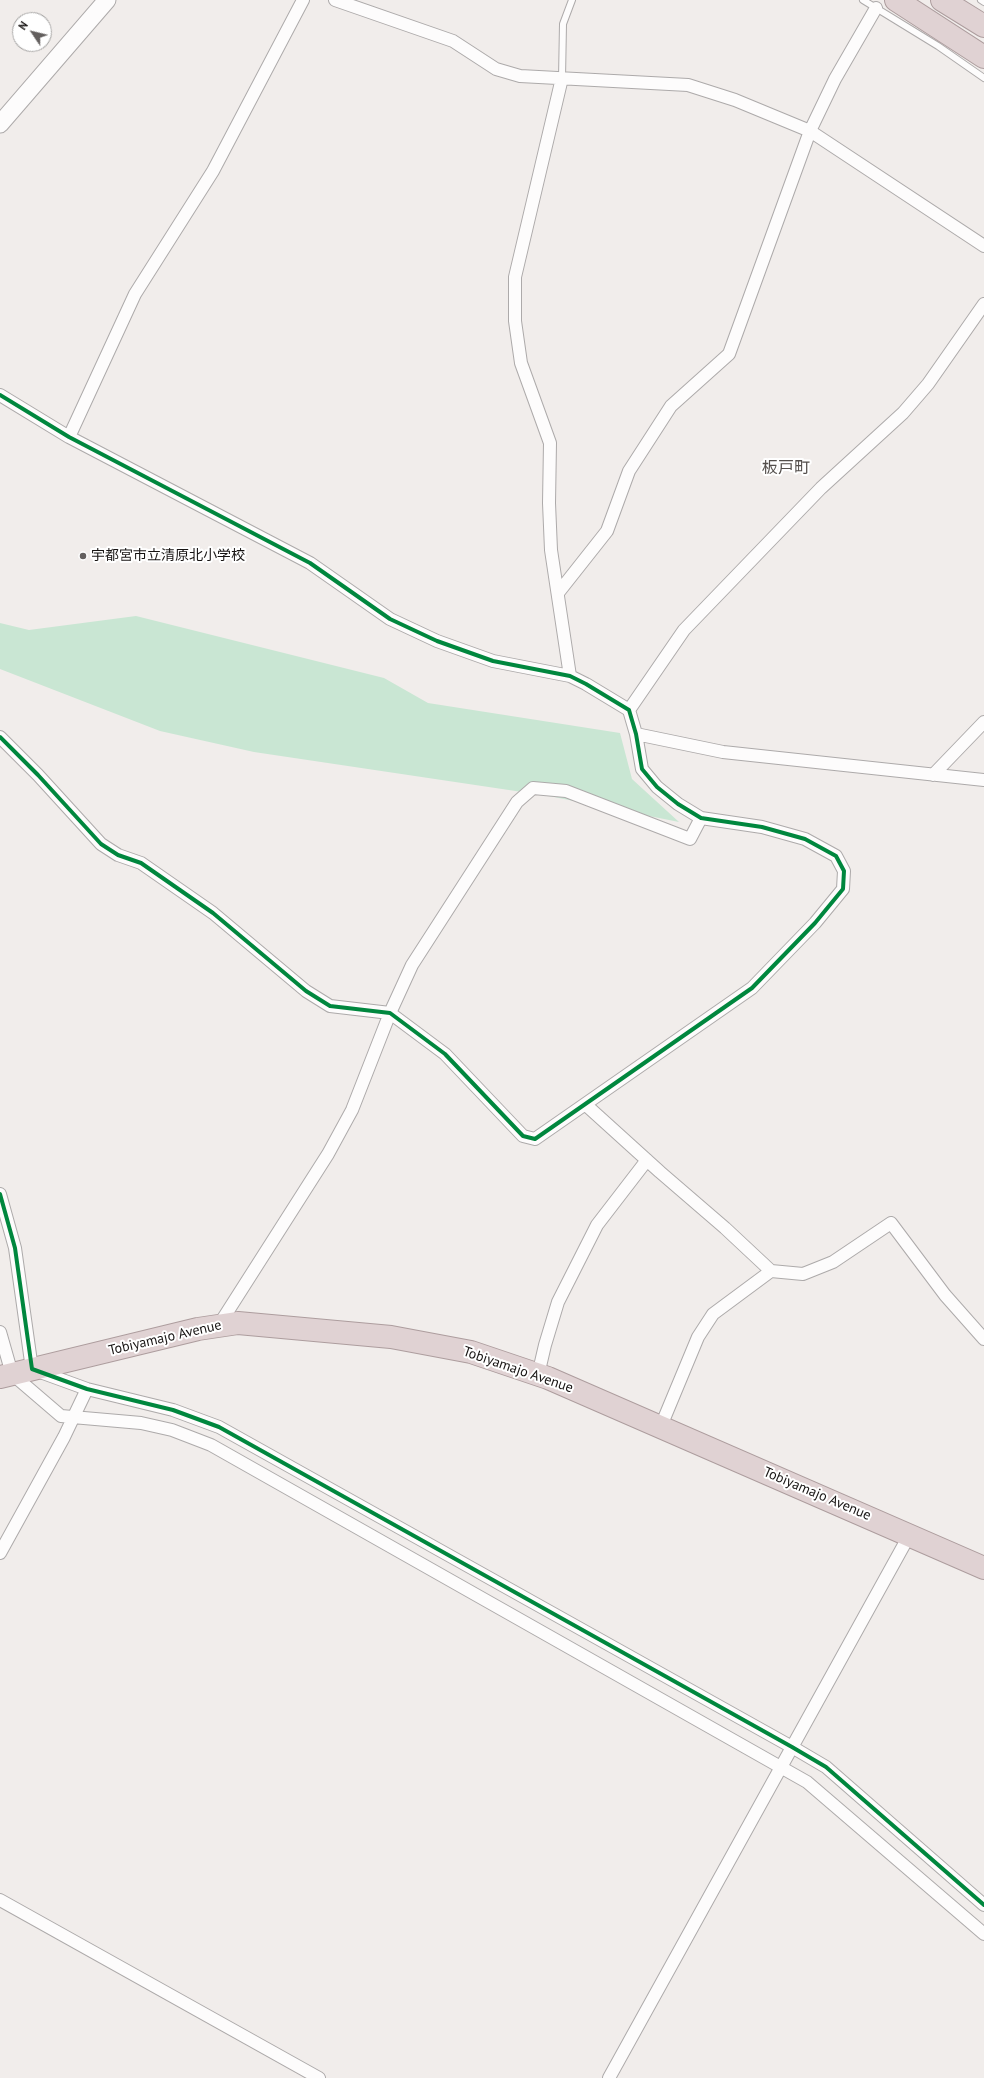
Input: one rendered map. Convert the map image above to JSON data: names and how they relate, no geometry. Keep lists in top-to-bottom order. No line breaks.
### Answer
{"streets":{"highway":["Tobiyamajo Avenue"]},"districts":["板戸町"],"places":["宇都宮市立清原北小学校"],"north":"top left"}
